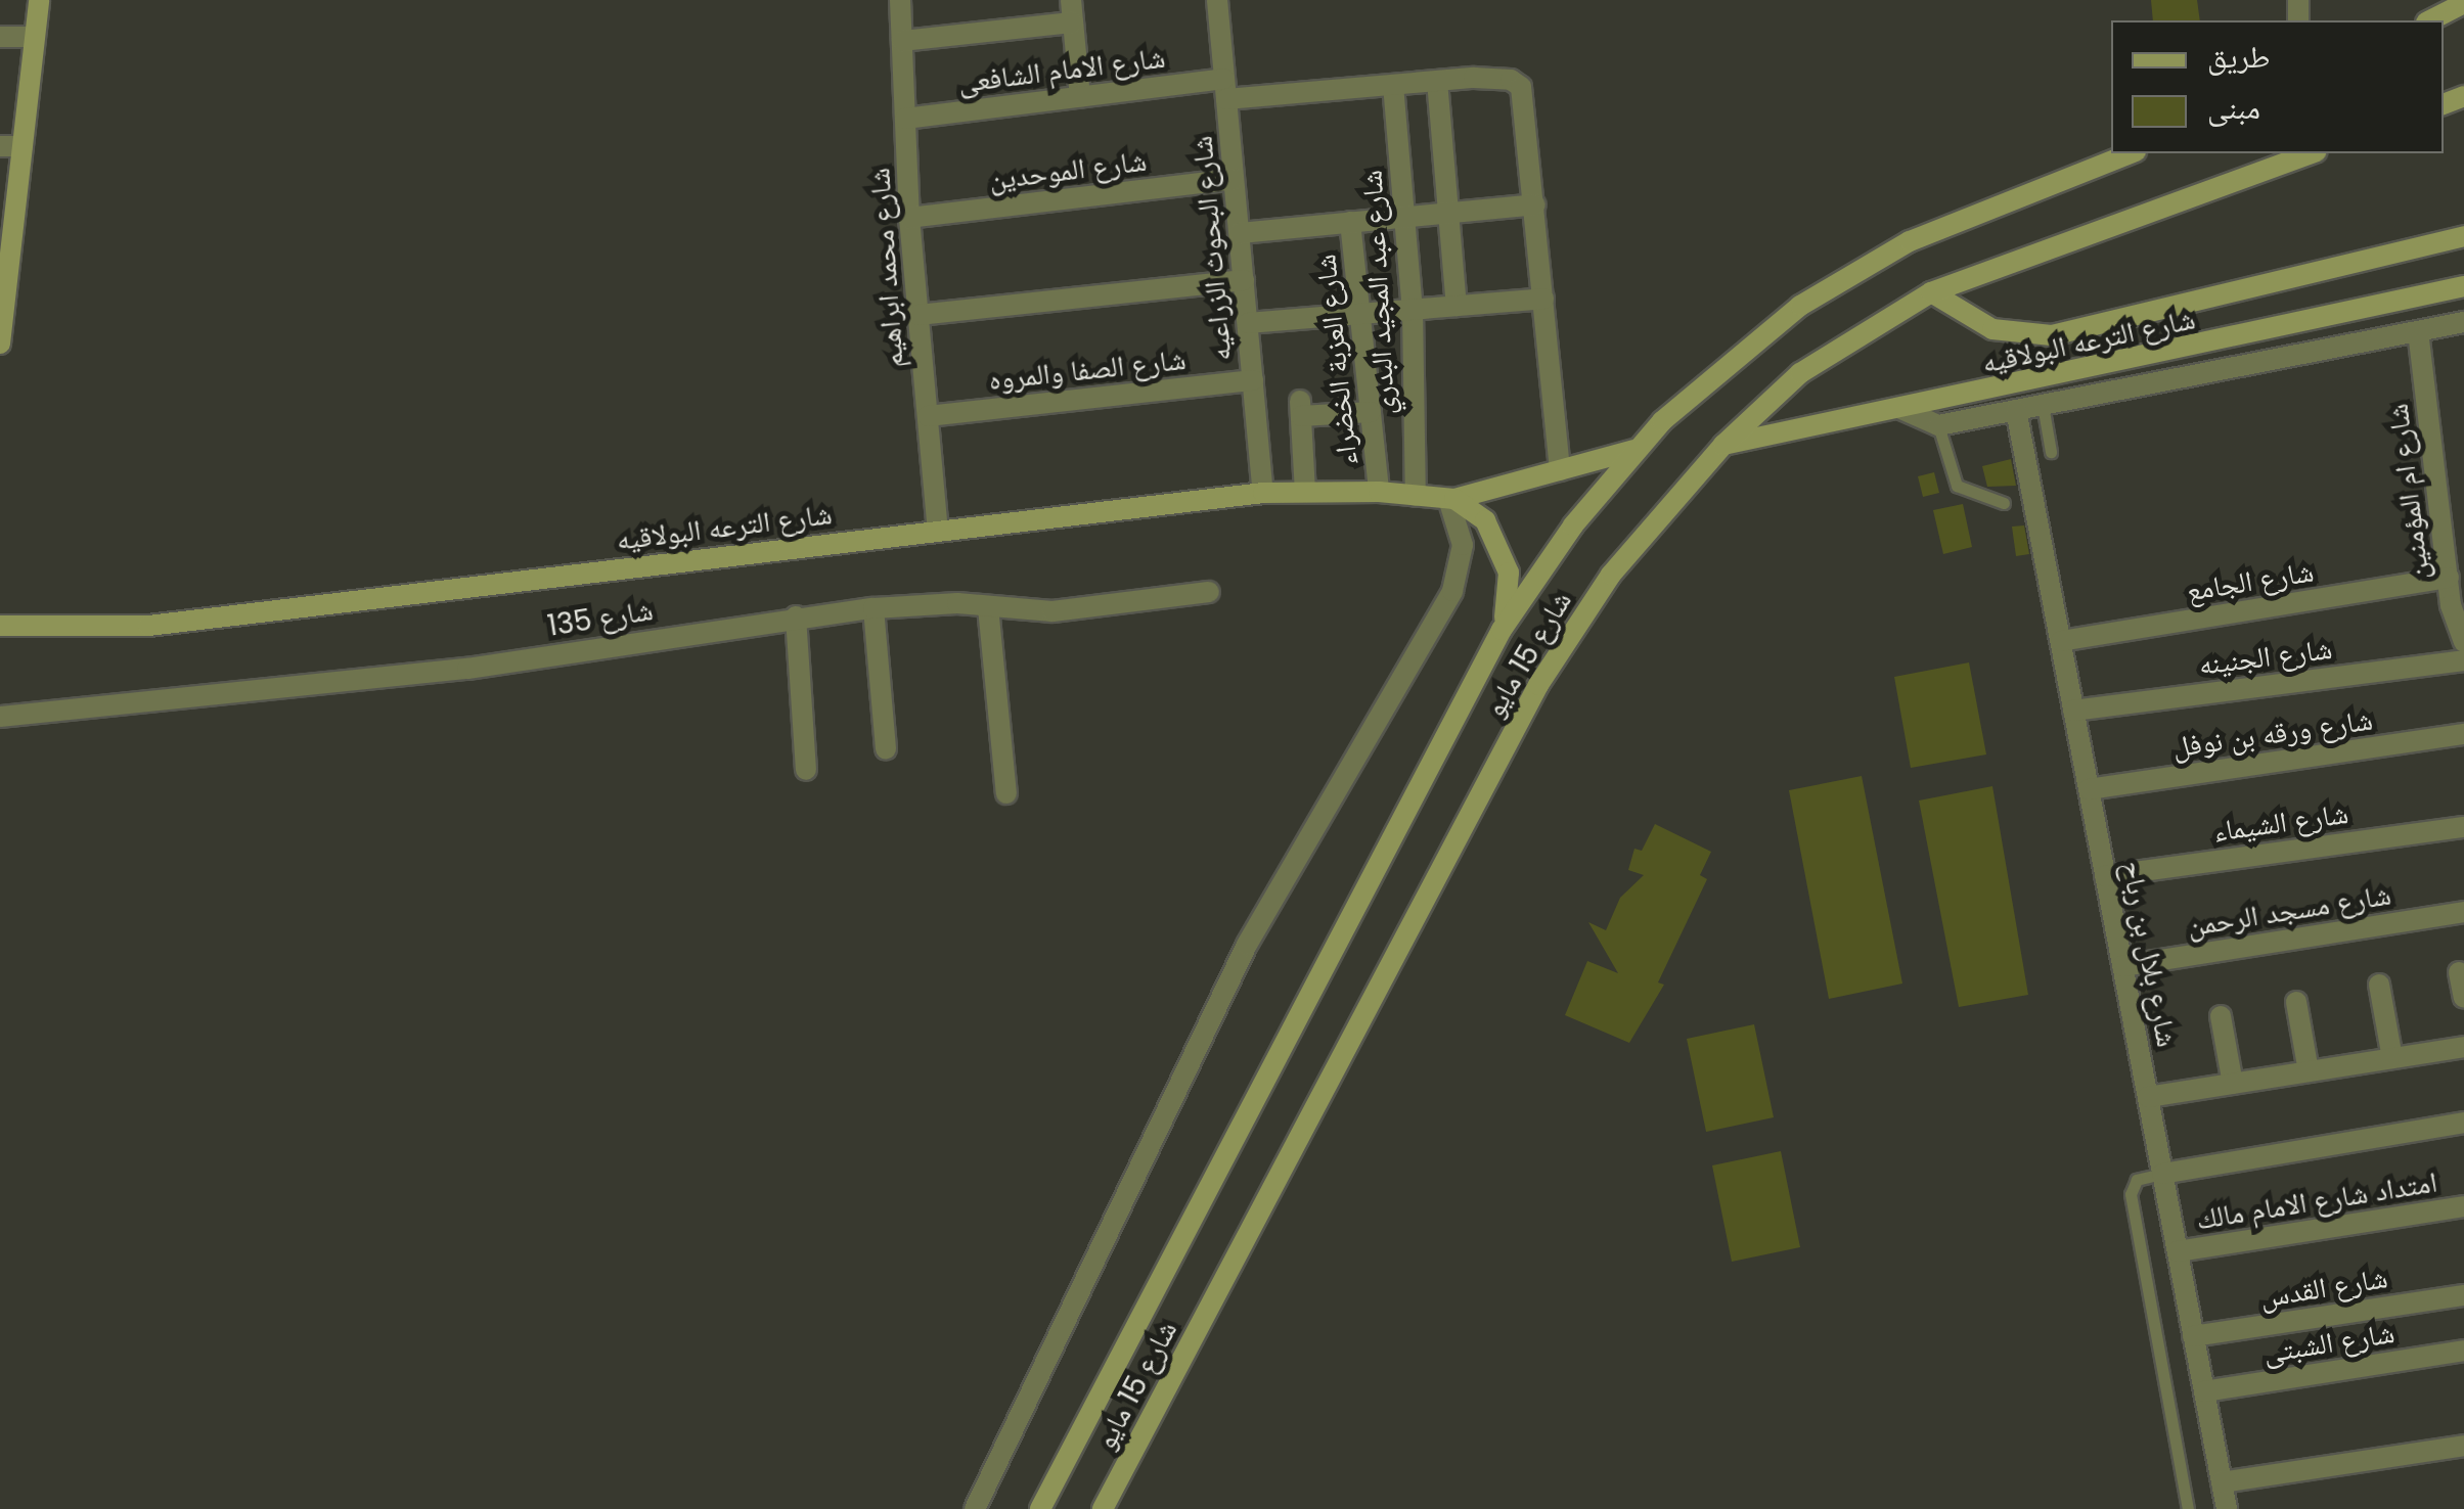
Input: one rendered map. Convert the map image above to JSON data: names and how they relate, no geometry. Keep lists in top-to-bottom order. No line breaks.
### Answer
{"streets":{"main road":["شارع الترعه البولاقيه","شارع 15 مايو"],"street":["شارع الامام الشافعى","شارع الموحدين","شارع البحوث الزراعيه","شارع محمد ابراهيم","شارع عبد المجيد البدري","شارع العزبة الخضراء","شارع الصفا والمروه","شارع ام المؤمنين","شارع الجامع","شارع 135","شارع الجنينه","شارع ورقه بن نوفل","شارع الشيماء","شارع مسجد الرحمن","شارع بلال بن رباح","امتداد شارع الامام مالك","شارع القدس","شارع الشبتى"]},"crossings":[["شارع الامام الشافعى","شارع البحوث الزراعيه"],["شارع الامام الشافعى","شارع محمد ابراهيم"],["شارع الامام الشافعى","شارع عبد المجيد البدري"],["شارع الموحدين","شارع البحوث الزراعيه"],["شارع الموحدين","شارع محمد ابراهيم"],["شارع البحوث الزراعيه","شارع الترعه البولاقيه"],["شارع البحوث الزراعيه","شارع الصفا والمروه"],["شارع محمد ابراهيم","شارع الترعه البولاقيه"],["شارع محمد ابراهيم","شارع الصفا والمروه"],["شارع عبد المجيد البدري","شارع الترعه البولاقيه"],["شارع الترعه البولاقيه","شارع العزبة الخضراء"],["شارع الترعه البولاقيه","شارع 15 مايو"],["شارع ام المؤمنين","شارع الجامع"],["شارع الجامع","شارع بلال بن رباح"],["شارع الجنينه","شارع بلال بن رباح"],["شارع ورقه بن نوفل","شارع بلال بن رباح"],["شارع الشيماء","شارع بلال بن رباح"],["شارع مسجد الرحمن","شارع بلال بن رباح"],["شارع بلال بن رباح","امتداد شارع الامام مالك"],["شارع بلال بن رباح","شارع القدس"],["شارع بلال بن رباح","شارع الشبتى"]],"legend":["طريق","مبنى"]}
